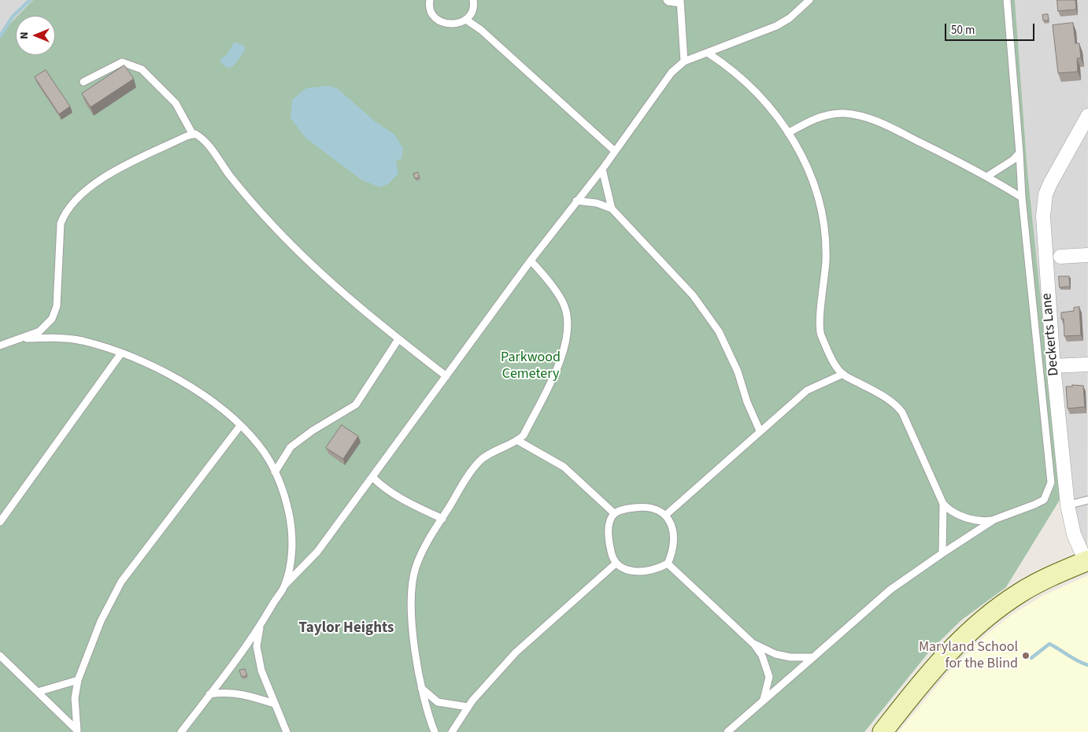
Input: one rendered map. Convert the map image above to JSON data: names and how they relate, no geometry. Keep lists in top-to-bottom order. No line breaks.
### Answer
{"streets":{"street":["Deckerts Lane"]},"districts":["Taylor Heights"],"parks":["Parkwood Cemetery"],"places":["Maryland School for the Blind"],"scale_bar":"50 m","north":"left"}
